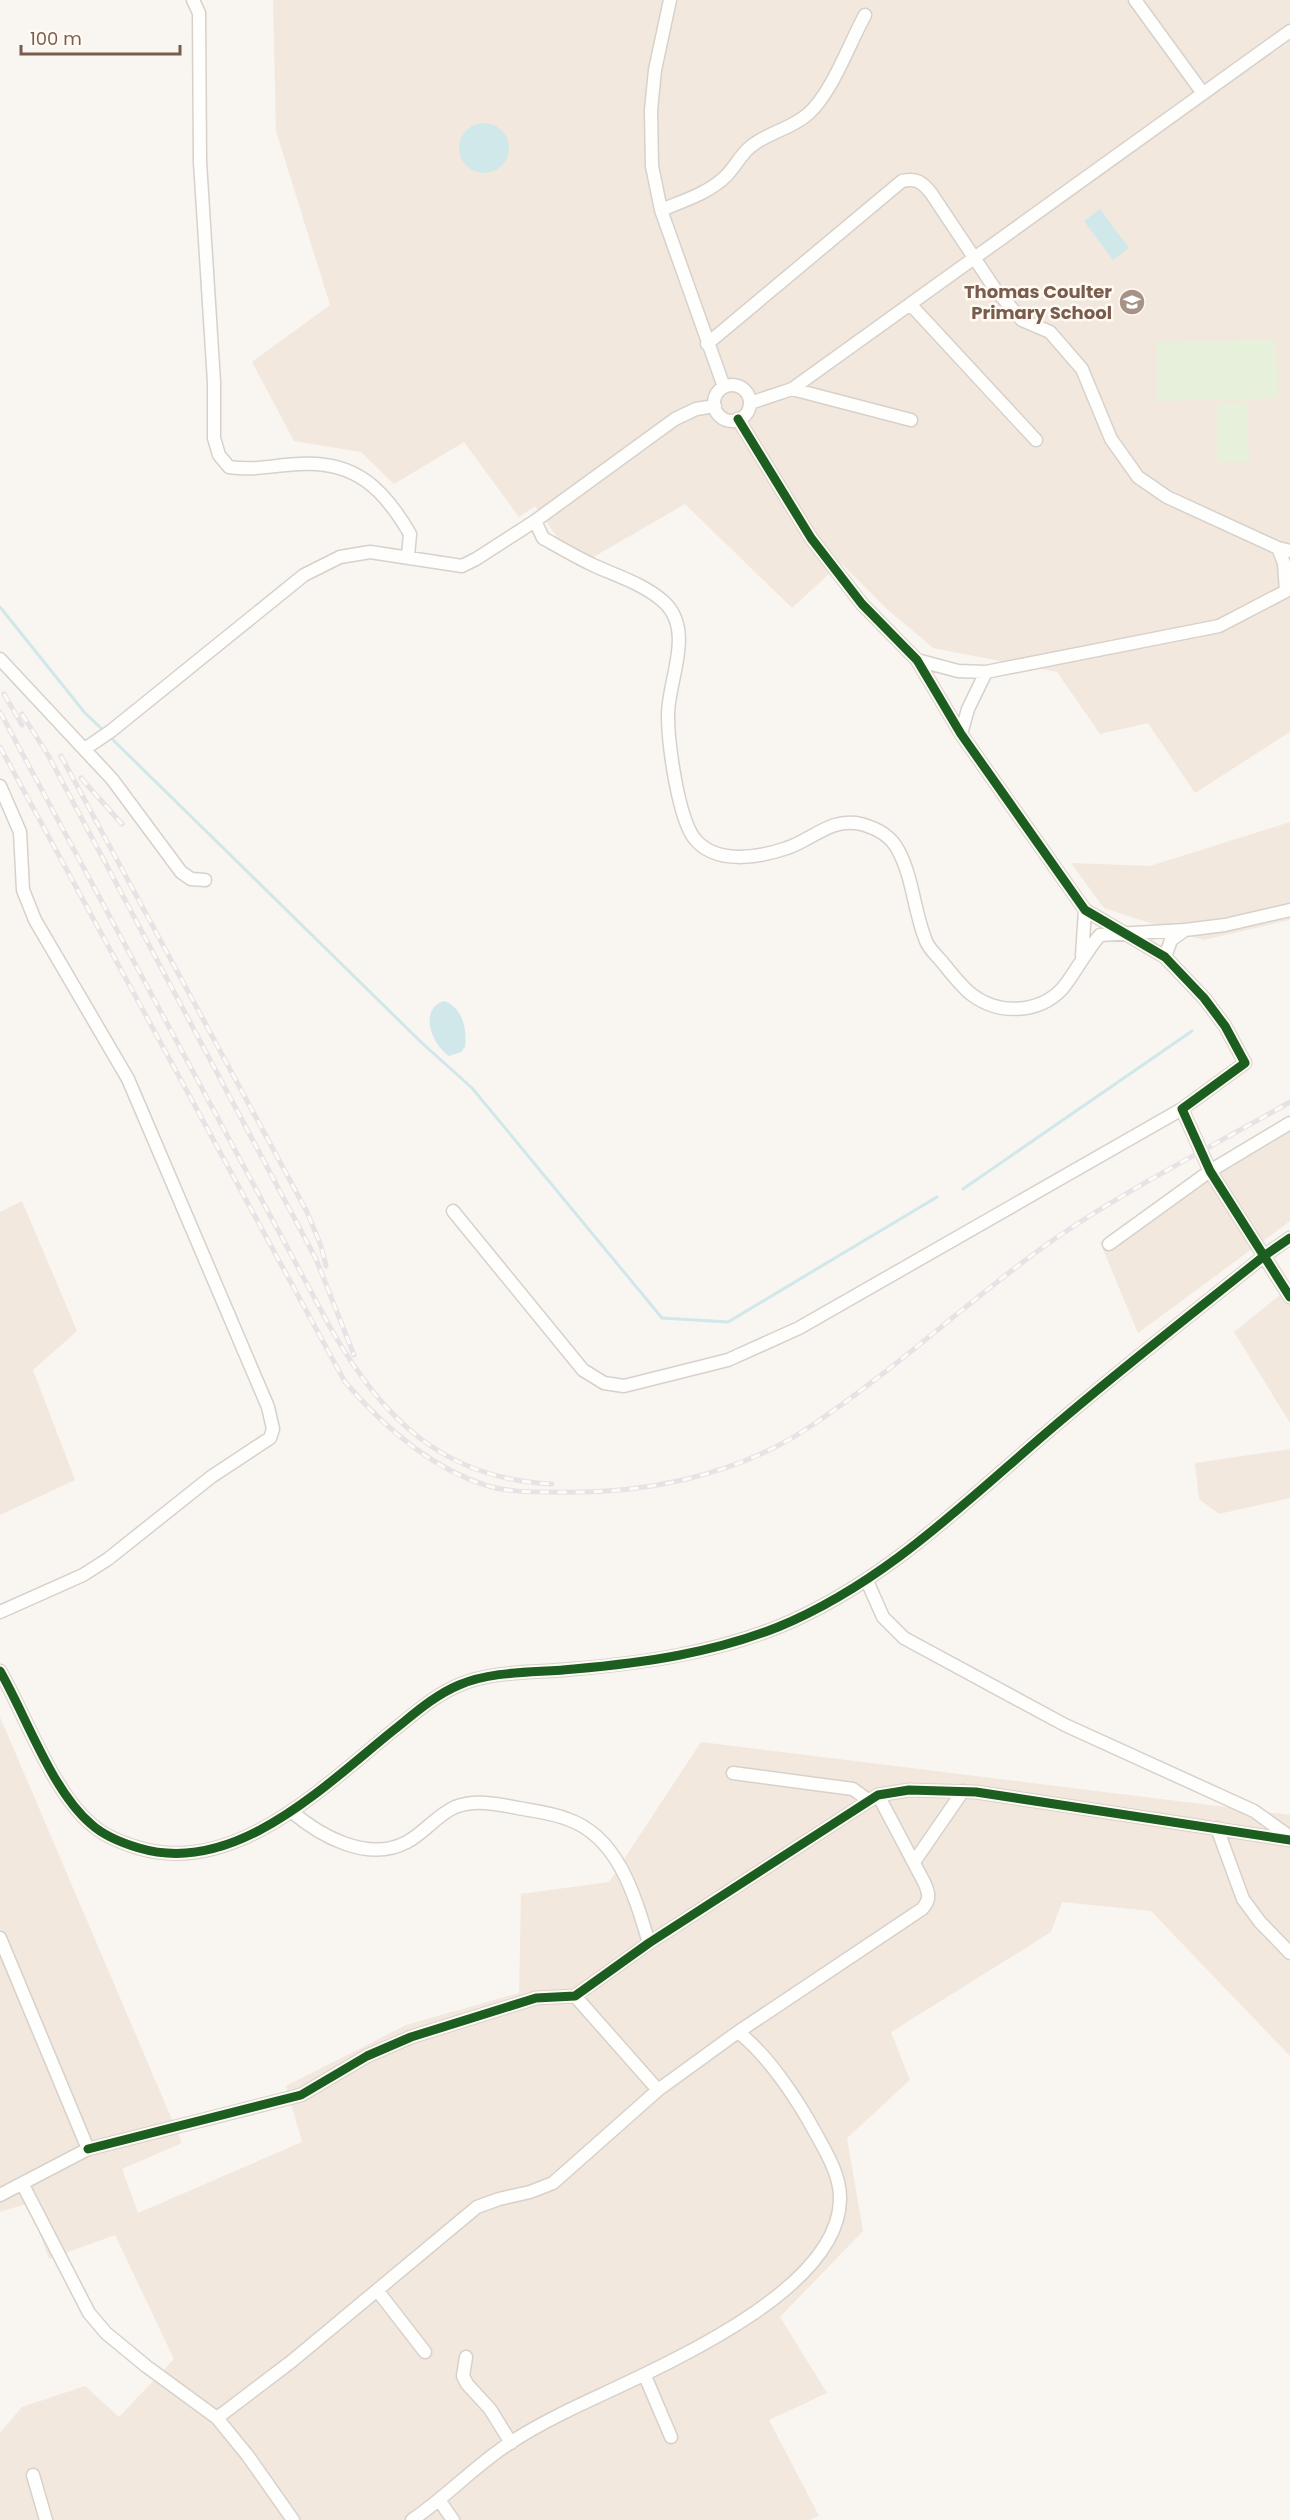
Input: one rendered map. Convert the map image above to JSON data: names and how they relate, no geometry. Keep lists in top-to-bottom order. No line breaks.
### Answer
{"places":{"school or university":["Thomas Coulter Primary School"]},"scale_bar":"100 m"}
